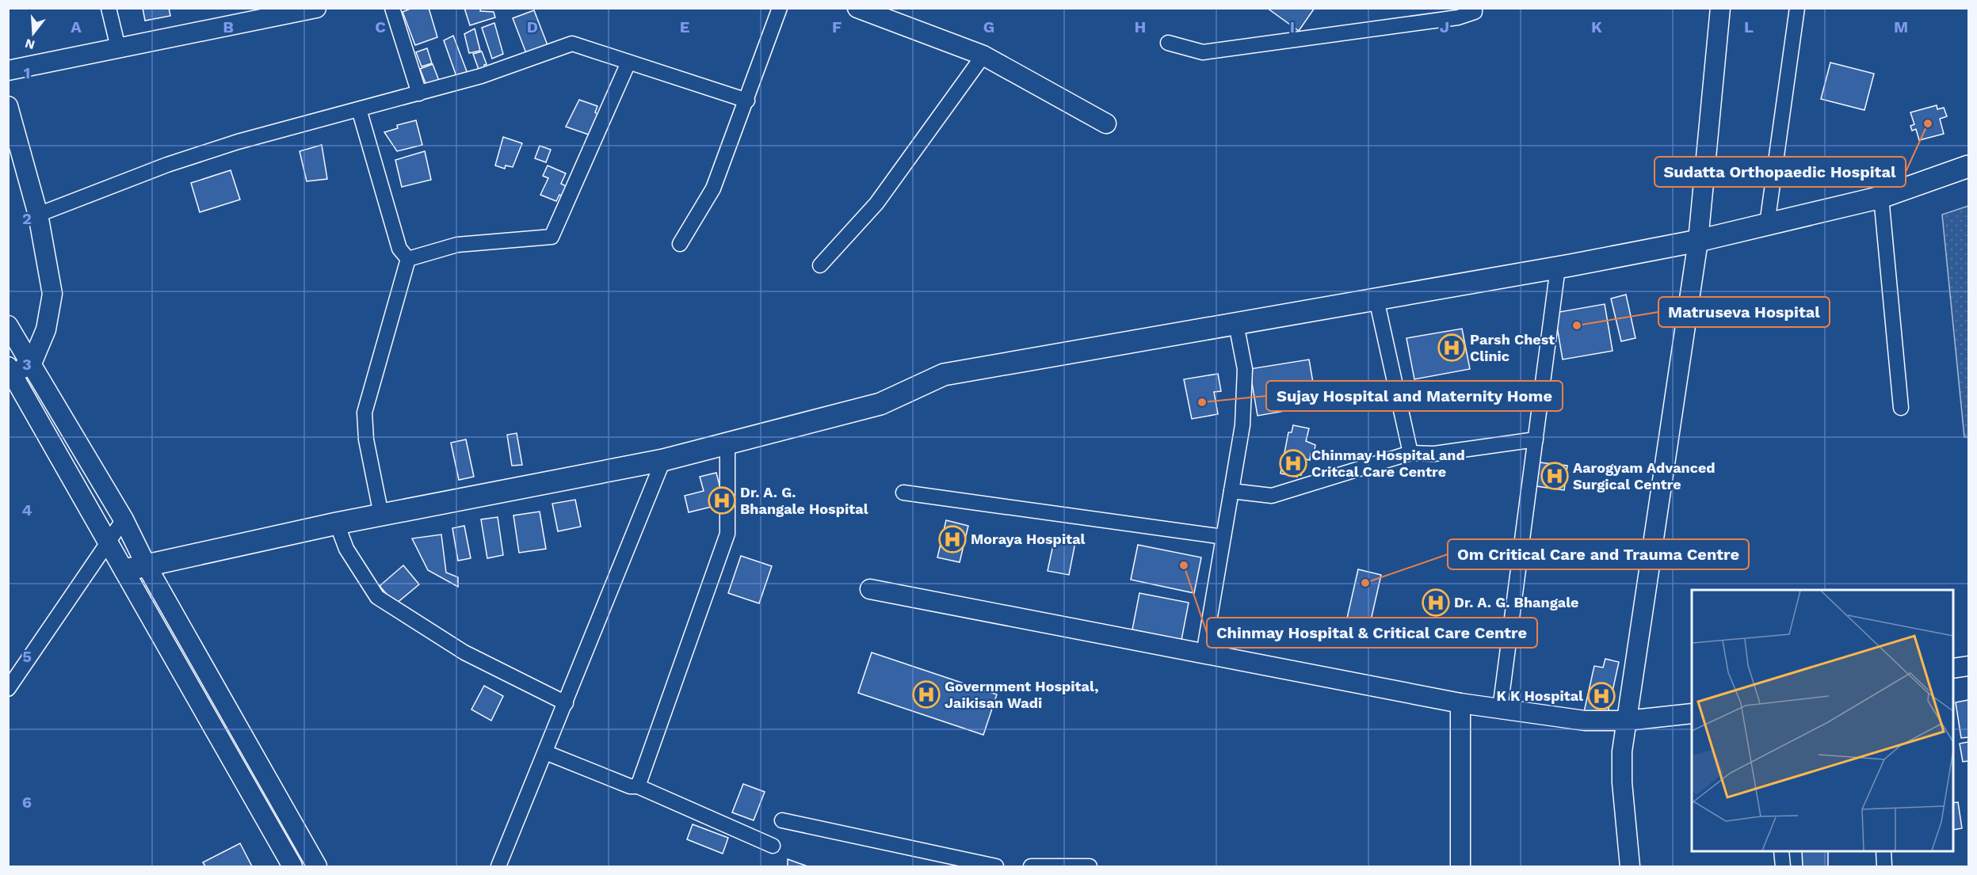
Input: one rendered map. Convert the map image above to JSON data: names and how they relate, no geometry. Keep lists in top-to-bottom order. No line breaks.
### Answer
{"places":{"other":["Sudatta Orthopaedic Hospital","Matruseva Hospital","Sujay Hospital and Maternity Home","Chinmay Hospital & Critical Care Centre","Om Critical Care and Trauma Centre"],"hospital":["Parsh Chest Clinic","Chinmay Hospital and Critcal Care Centre","Aarogyam Advanced Surgical Centre","Dr. A. G. Bhangale Hospital","Moraya Hospital","Dr. A. G. Bhangale","Government Hospital, Jaikisan Wadi","K K Hospital"]},"north":"bottom","grid":{"columns":["A","B","C","D","E","F","G","H","I","J","K","L","M"],"rows":["1","2","3","4","5","6"]}}
